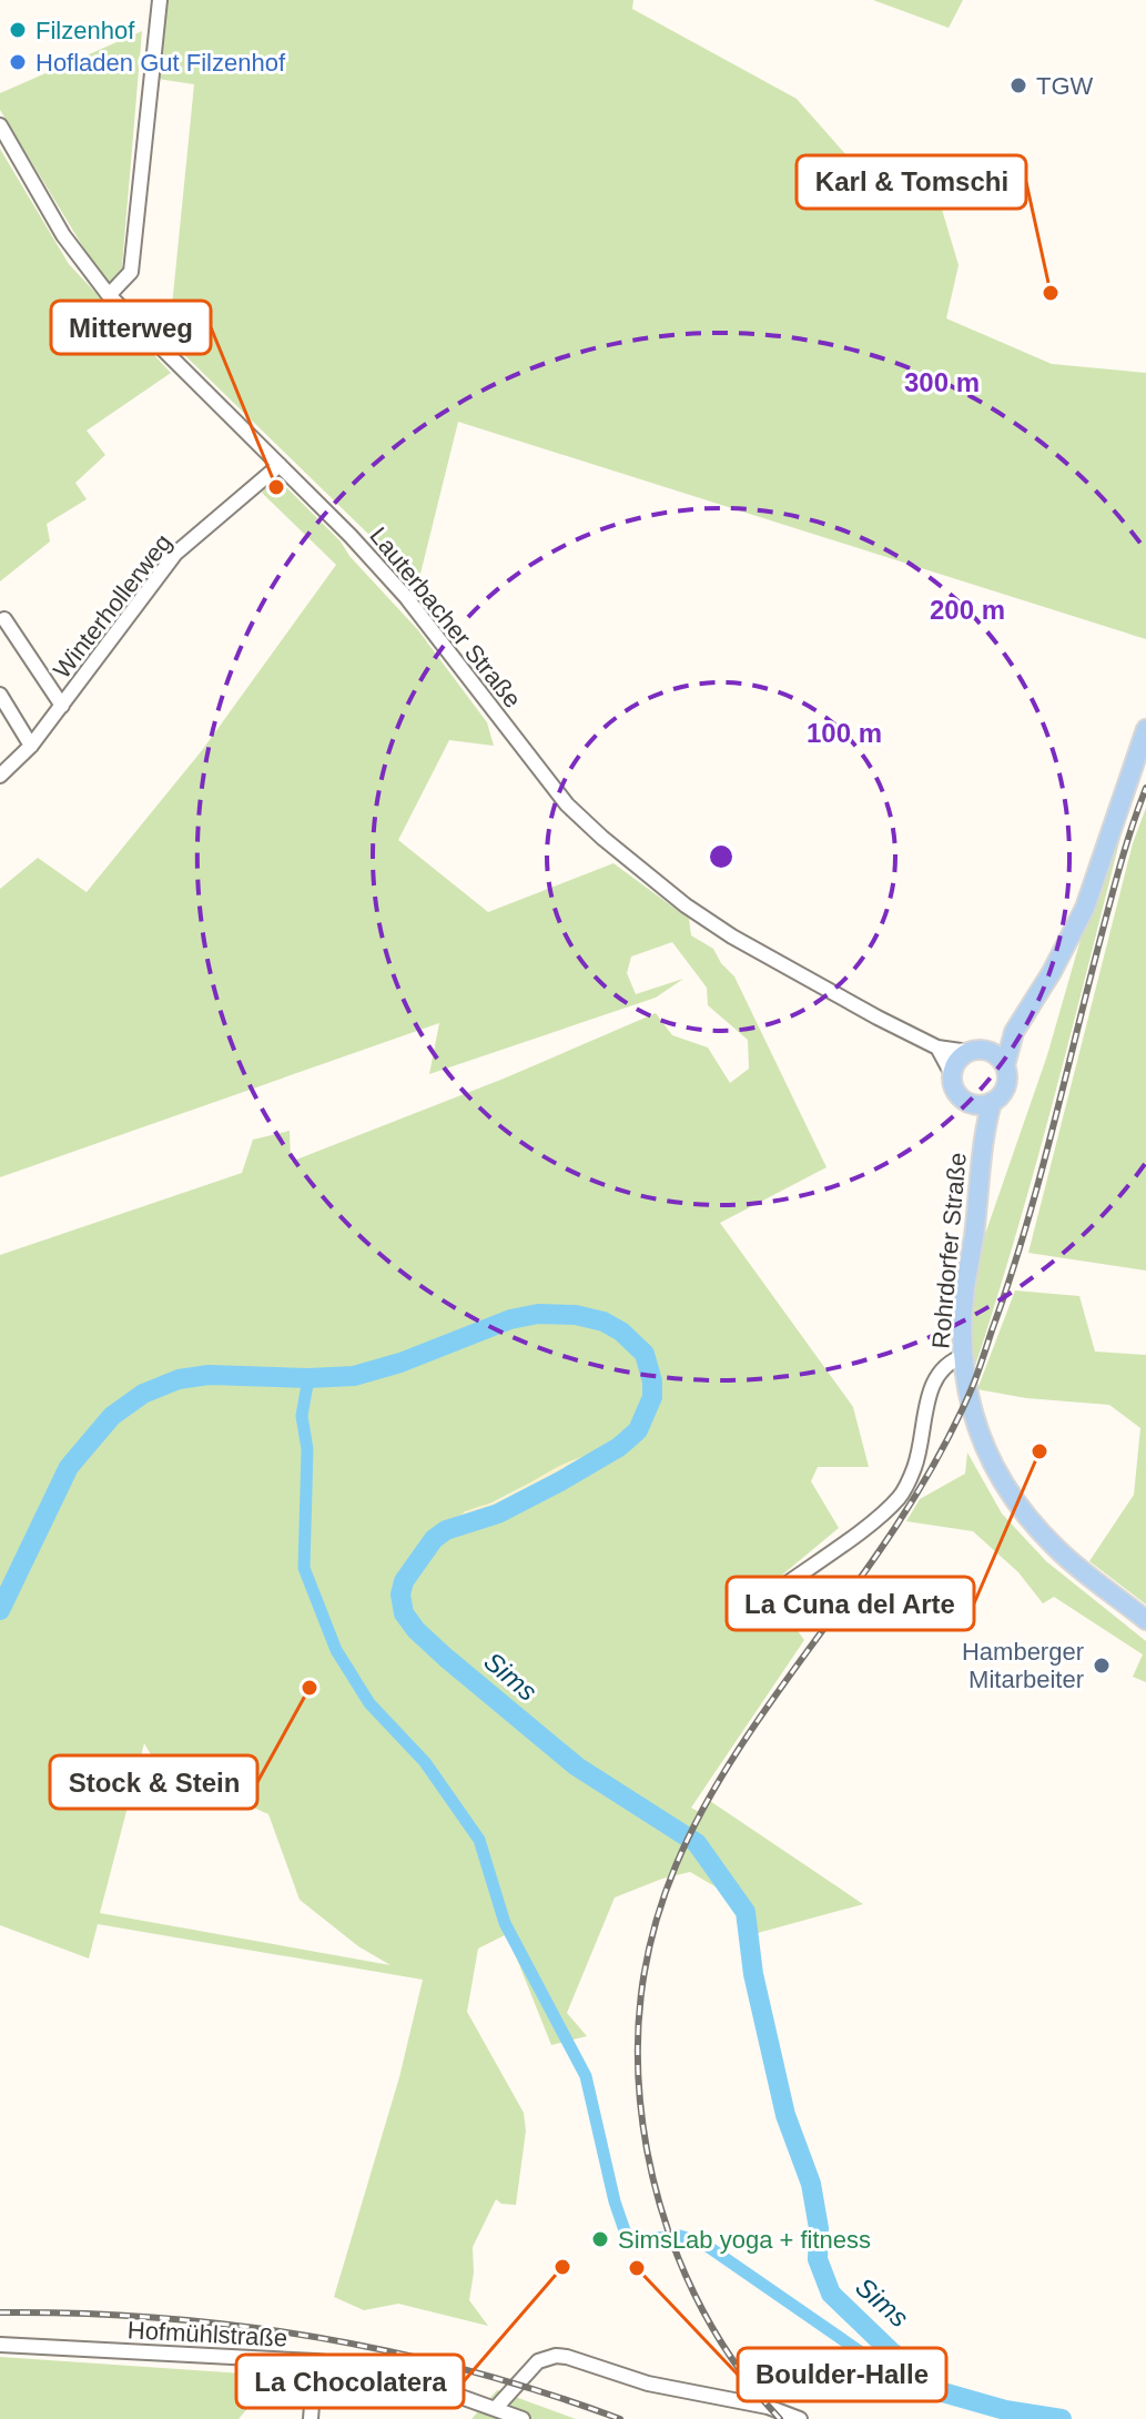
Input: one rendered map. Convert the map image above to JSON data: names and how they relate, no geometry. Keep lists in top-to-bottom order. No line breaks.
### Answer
{"streets":{"main road":["Rohrdorfer Straße"],"street":["Winterhollerweg","Lauterbacher Straße","Hofmühlstraße"]},"crossings":[["Winterhollerweg","Lauterbacher Straße"],["Lauterbacher Straße","Rohrdorfer Straße"]],"water":["Sims"],"places":["Filzenhof","Hofladen Gut Filzenhof","TGW","Karl & Tomschi","Mitterweg","La Cuna del Arte","Hamberger Mitarbeiter","Stock & Stein","SimsLab yoga + fitness","La Chocolatera","Boulder-Halle"],"rings":["300 m","200 m","100 m"]}
